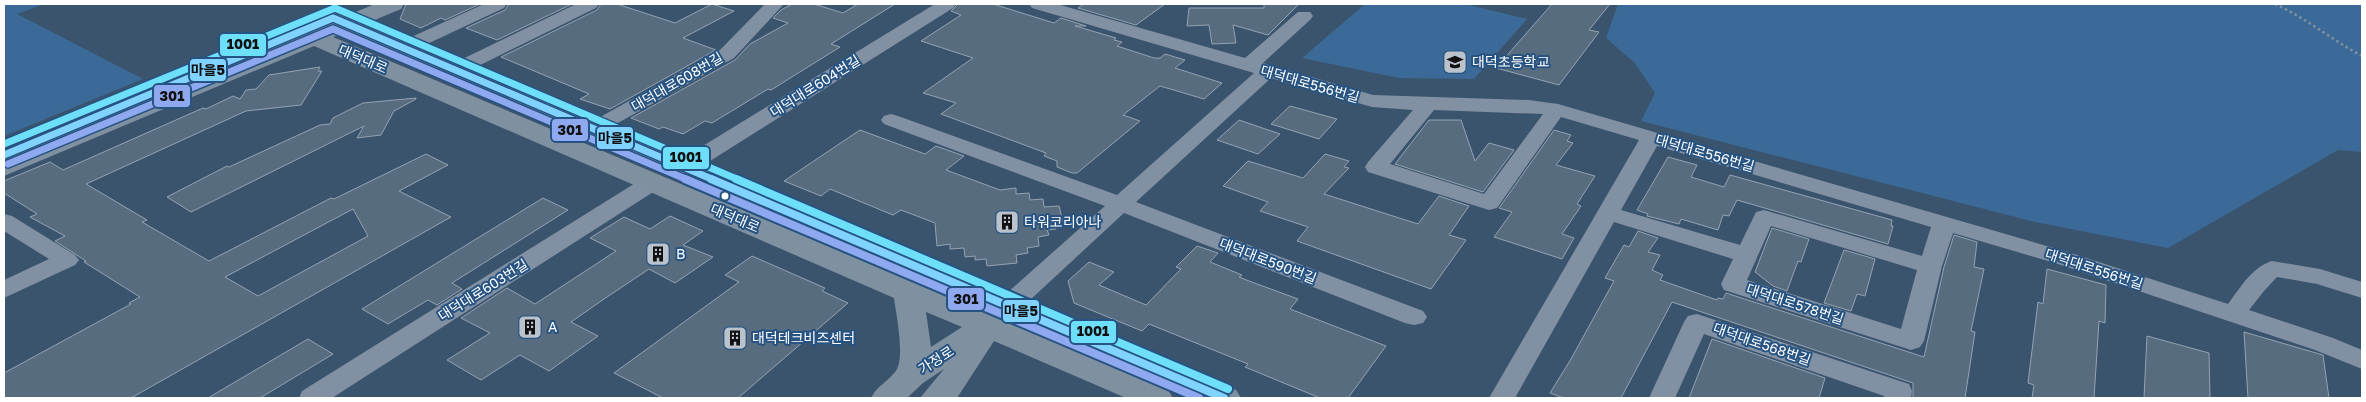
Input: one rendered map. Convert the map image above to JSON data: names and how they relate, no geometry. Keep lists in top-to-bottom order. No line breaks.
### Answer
{"streets":{"main road":["대덕대로","가정로"],"street":["대덕대로608번길","대덕대로556번길","대덕대로604번길","대덕대로590번길","대덕대로603번길","대덕대로578번길","대덕대로568번길"]},"crossings":[["대덕대로","대덕대로608번길"],["대덕대로","대덕대로604번길"],["대덕대로","대덕대로603번길"],["대덕대로","가정로"],["대덕대로556번길","대덕대로578번길"]],"places":{"school or university":["대덕초등학교"],"building":["타워코리아나","B","A","대덕테크비즈센터"]},"lines":["transit line 1001","transit line 마을5","transit line 301"]}
